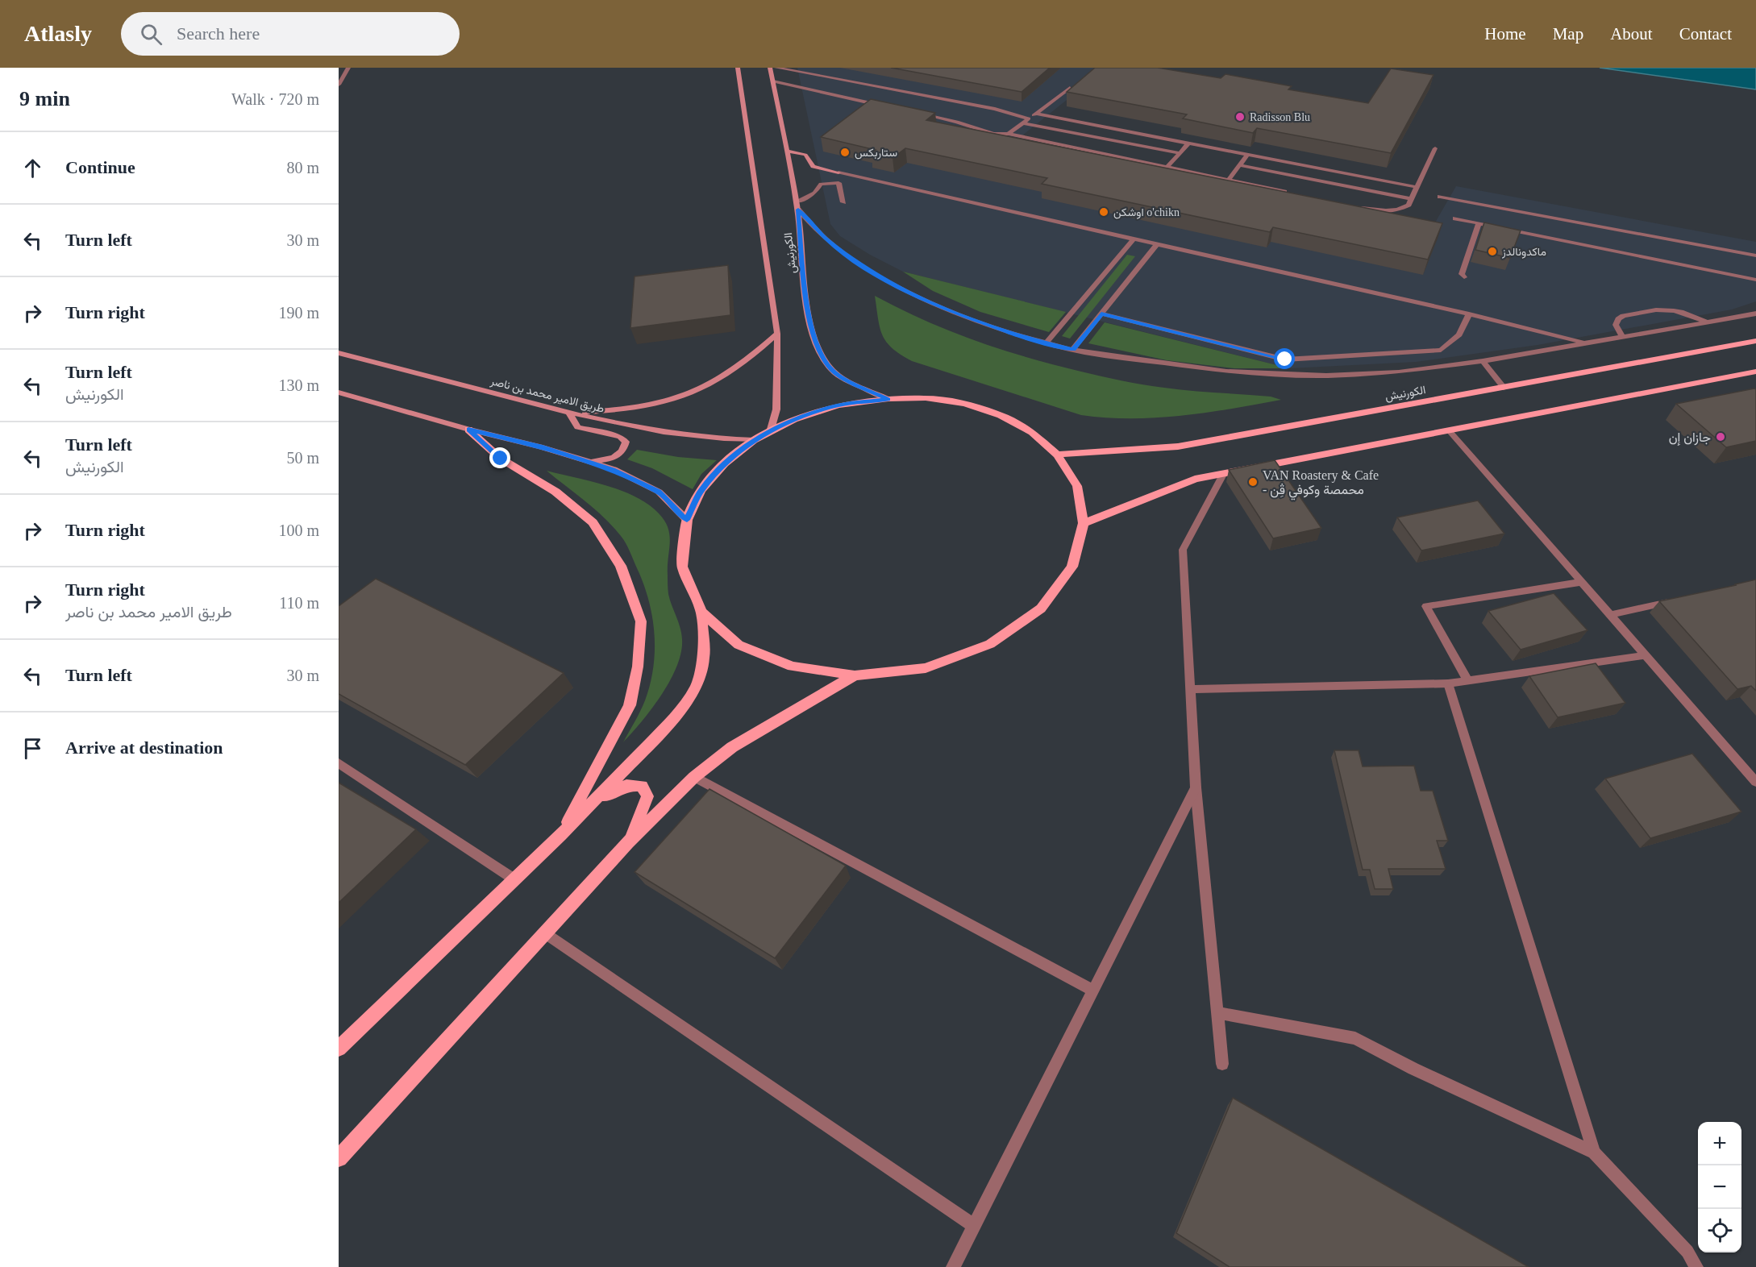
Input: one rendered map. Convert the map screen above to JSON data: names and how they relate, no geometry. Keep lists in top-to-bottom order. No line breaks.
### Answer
{"streets":{"main road":["الكورنيش","طريق الامير محمد بن ناصر"]},"places":["Radisson Blu","ستاربكس","اوشكن o'chikn","ماكدونالدز","جازان إن","VAN Roastery & Cafe - محمصة وكوفي ڤِن"],"page":{"header":"Atlasly","search":"Search here","nav":["Home","Map","About","Contact"],"heading":["9 min","Walk · 720 m"],"list":[["Continue","80 m"],["Turn left","30 m"],["Turn right","190 m"],["Turn left","الكورنيش","130 m"],["Turn left","الكورنيش","50 m"],["Turn right","100 m"],["Turn right","طريق الامير محمد بن ناصر","110 m"],["Turn left","30 m"],"Arrive at destination"],"map_buttons":["+","−"]}}
